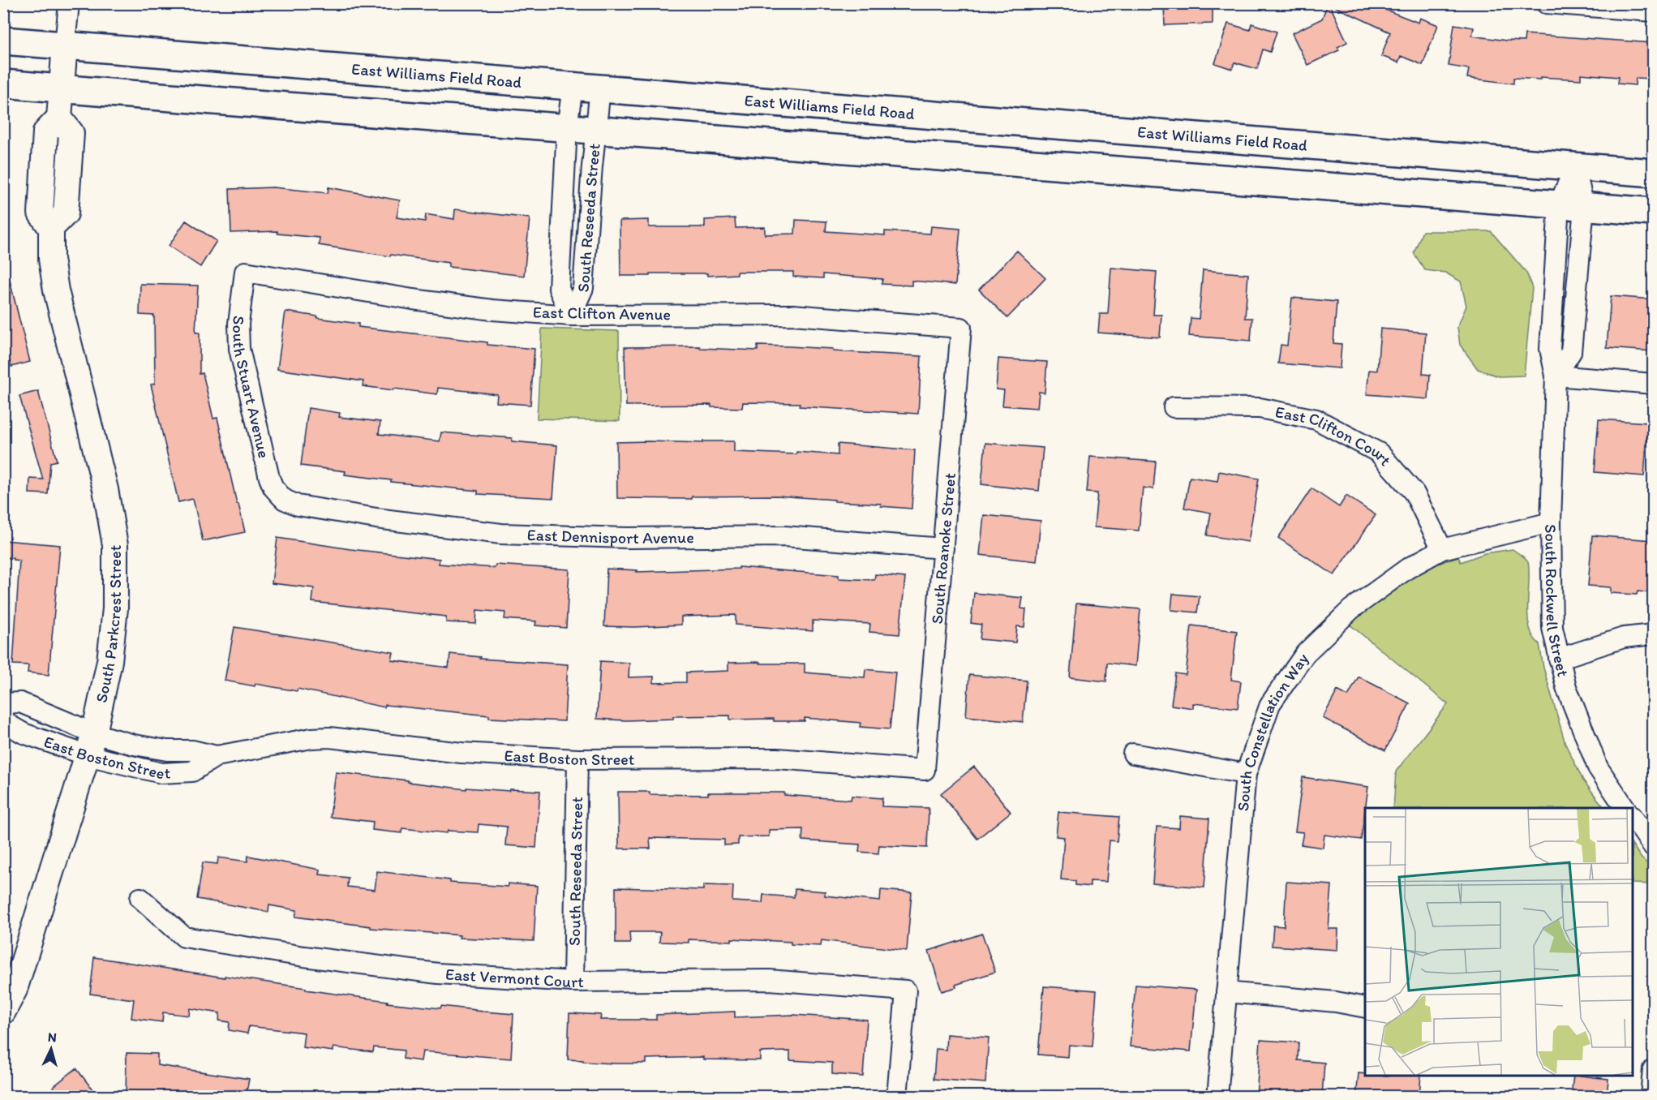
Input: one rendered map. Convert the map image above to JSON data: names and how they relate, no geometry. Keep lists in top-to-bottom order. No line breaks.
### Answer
{"streets":{"main road":["East Williams Field Road"],"street":["South Reseeda Street","East Clifton Avenue","South Stuart Avenue","East Clifton Court","East Dennisport Avenue","South Roanoke Street","South Rockwell Street","South Parkcrest Street","South Constellation Way","East Boston Street","East Vermont Court"]},"crossings":[["East Williams Field Road","South Reseeda Street"],["East Williams Field Road","South Rockwell Street"],["East Williams Field Road","South Parkcrest Street"],["South Reseeda Street","East Clifton Avenue"],["South Reseeda Street","East Boston Street"],["South Reseeda Street","East Vermont Court"],["East Clifton Avenue","South Stuart Avenue"],["East Clifton Avenue","South Roanoke Street"],["South Stuart Avenue","East Dennisport Avenue"],["East Clifton Court","South Constellation Way"],["East Dennisport Avenue","South Roanoke Street"],["South Roanoke Street","East Boston Street"],["South Rockwell Street","South Constellation Way"],["South Parkcrest Street","East Boston Street"]],"north":"top"}
